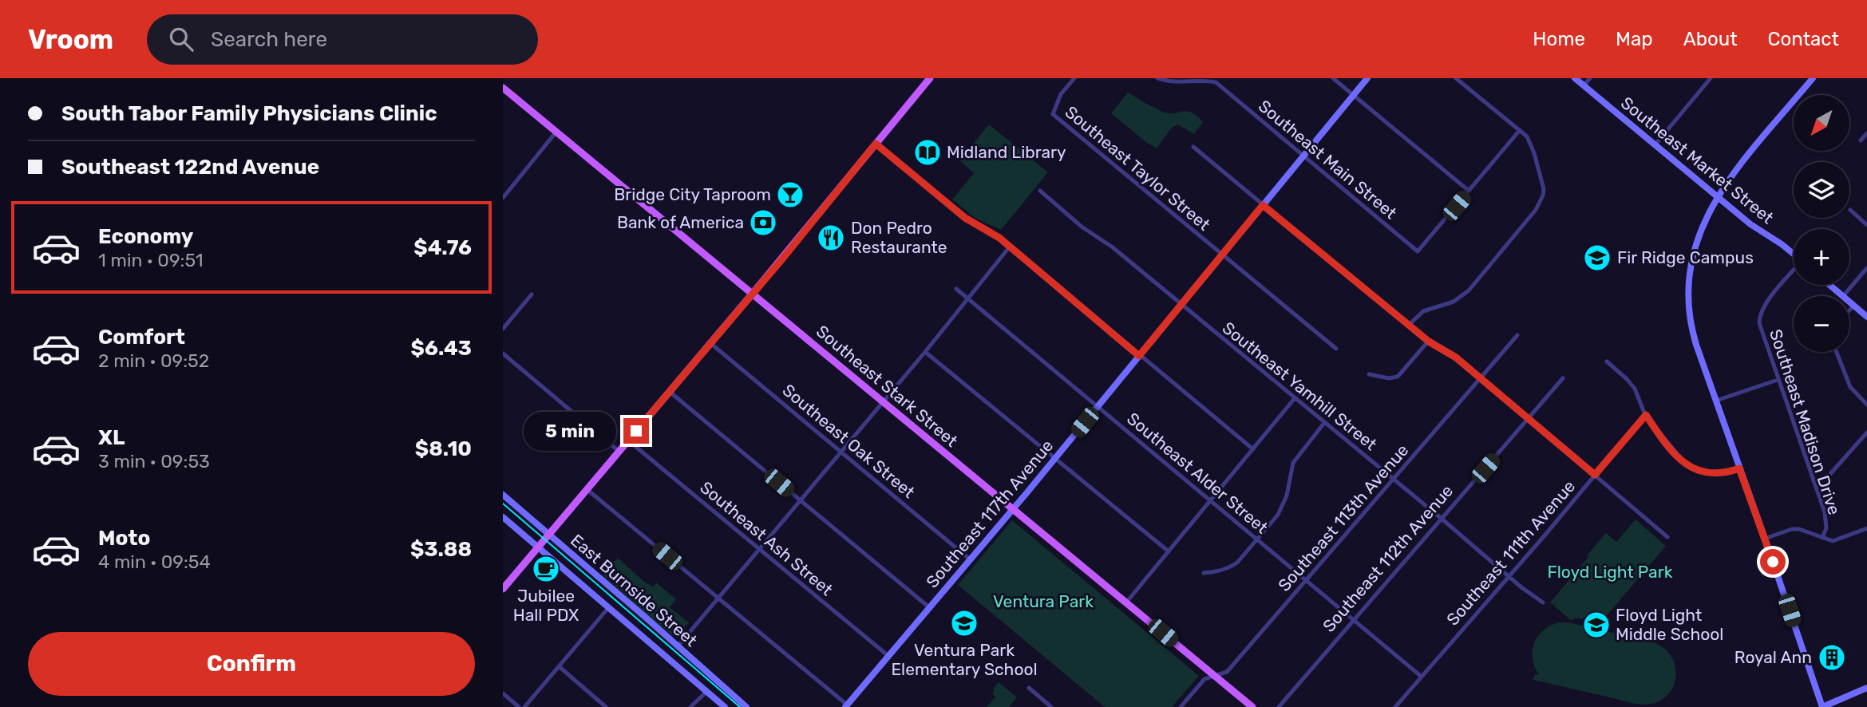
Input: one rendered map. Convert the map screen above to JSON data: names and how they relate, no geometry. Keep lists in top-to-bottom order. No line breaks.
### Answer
{"streets":{"main road":["Southeast Stark Street"],"street":["Southeast Main Street","Southeast Market Street","Southeast Taylor Street","Southeast Yamhill Street","Southeast Madison Drive","Southeast Oak Street","Southeast Alder Street","Southeast 117th Avenue","Southeast 113th Avenue","Southeast Ash Street","Southeast 111th Avenue","Southeast 112th Avenue","East Burnside Street"]},"crossings":[["Southeast Main Street","Southeast 117th Avenue"],["Southeast Taylor Street","Southeast 117th Avenue"],["Southeast Stark Street","Southeast 117th Avenue"],["Southeast Stark Street","Southeast 113th Avenue"],["Southeast Yamhill Street","Southeast 117th Avenue"],["Southeast Yamhill Street","Southeast 113th Avenue"],["Southeast Yamhill Street","Southeast 111th Avenue"],["Southeast Yamhill Street","Southeast 112th Avenue"],["Southeast Oak Street","Southeast 117th Avenue"],["Southeast Alder Street","Southeast 117th Avenue"],["Southeast Alder Street","Southeast 113th Avenue"],["Southeast Alder Street","Southeast 111th Avenue"],["Southeast Alder Street","Southeast 112th Avenue"],["Southeast 117th Avenue","Southeast Ash Street"]],"parks":["Floyd Light Park","Ventura Park"],"places":{"library":["Midland Library"],"bar":["Bridge City Taproom"],"bank":["Bank of America"],"restaurant":["Don Pedro Restaurante"],"school or university":["Fir Ridge Campus","Ventura Park Elementary School","Floyd Light Middle School"],"cafe":["Jubilee Hall PDX"],"building":["Royal Ann"]},"north":"bottom left","page":{"header":"Vroom","search":"Search here","nav":["Home","Map","About","Contact"],"banner":["South Tabor Family Physicians Clinic","Southeast 122nd Avenue"],"map_buttons":["+","−"],"list":[{"name":"Economy","note":"1 min · 09:51","value":"$4.76"},{"name":"Comfort","note":"2 min · 09:52","value":"$6.43"},{"name":"XL","note":"3 min · 09:53","value":"$8.10"},{"name":"Moto","note":"4 min · 09:54","value":"$3.88"}],"bubble":"5 min","buttons":"Confirm"}}
